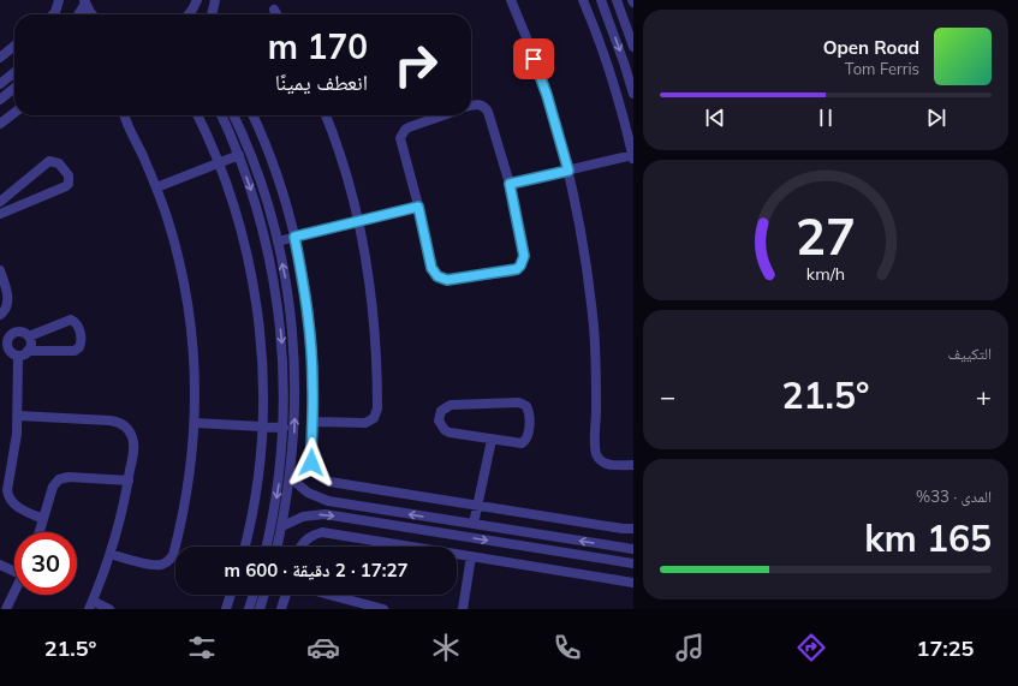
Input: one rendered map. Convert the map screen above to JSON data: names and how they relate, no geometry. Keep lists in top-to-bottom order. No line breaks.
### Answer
{"page":{"turn":["170 m","انعطف يمينًا"],"song":["Open Road","Tom Ferris"],"tile":["التكييف",["المدى · 33%","165 km"]],"heat":["−","21.5°","+"],"limit":"30","trip":"17:27 · 2 دقيقة · 600 m","tabs":["17:25","21.5°"],"gauge":["27","km/h"]}}
